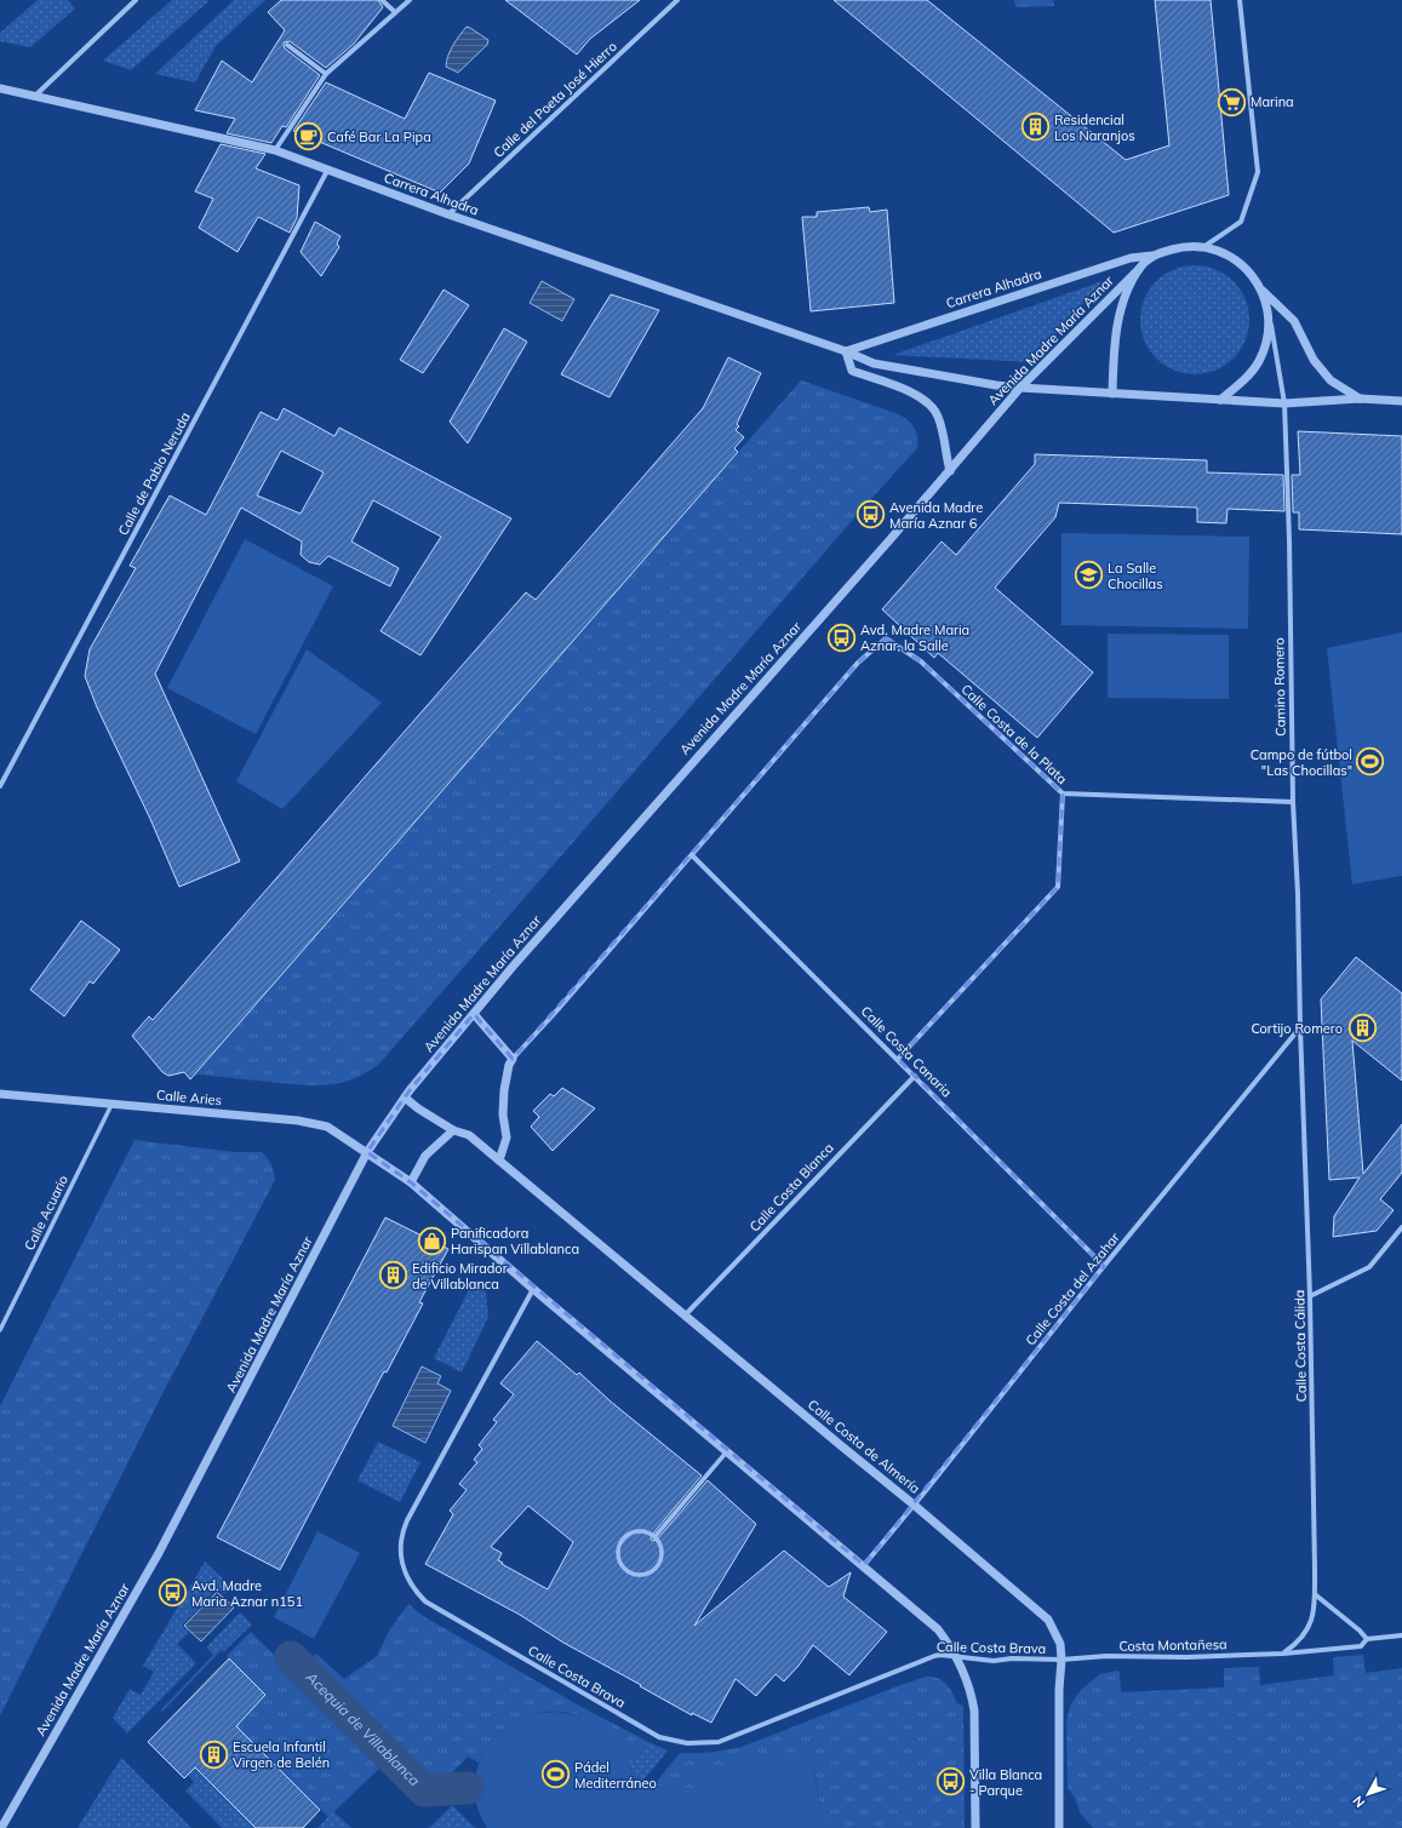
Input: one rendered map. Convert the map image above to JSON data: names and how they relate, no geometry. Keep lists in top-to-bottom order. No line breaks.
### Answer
{"streets":{"street":["Calle del Poeta José Hierro","Carrera Alhadra","Avenida Madre María Aznar","Calle de Pablo Neruda","Camino Romero","Calle Costa de la Plata","Calle Costa Canaria","Calle Aries","Calle Costa Blanca","Calle Acuario","Calle Costa del Azahar","Calle Costa Cálida","Calle Costa de Almería","Costa Montañesa","Calle Costa Brava"]},"crossings":[["Calle del Poeta José Hierro","Carrera Alhadra"],["Carrera Alhadra","Avenida Madre María Aznar"],["Carrera Alhadra","Calle de Pablo Neruda"],["Carrera Alhadra","Camino Romero"],["Avenida Madre María Aznar","Camino Romero"],["Avenida Madre María Aznar","Calle Aries"],["Avenida Madre María Aznar","Calle Costa de Almería"],["Camino Romero","Calle Costa de la Plata"],["Camino Romero","Calle Costa del Azahar"],["Camino Romero","Calle Costa Cálida"],["Calle Costa de la Plata","Calle Costa Canaria"],["Calle Costa Canaria","Calle Costa Blanca"],["Calle Costa Canaria","Calle Costa del Azahar"],["Calle Aries","Calle Acuario"],["Calle Costa Blanca","Calle Costa de Almería"],["Calle Costa del Azahar","Calle Costa Cálida"],["Calle Costa del Azahar","Calle Costa de Almería"],["Calle Costa Cálida","Costa Montañesa"],["Calle Costa de Almería","Costa Montañesa"],["Calle Costa de Almería","Calle Costa Brava"],["Costa Montañesa","Calle Costa Brava"]],"water":["Acequia de Villablanca"],"places":{"supermarket":["Marina"],"building":["Residencial Los Naranjos","Cortijo Romero","Edificio Mirador de Villablanca","Escuela Infantil Virgen de Belén"],"cafe":["Café Bar La Pipa"],"bus stop":["Avenida Madre María Aznar 6","Avd. Madre Maria Aznar, la Salle","Avd. Madre Maria Aznar n151","Villa Blanca - Parque"],"school or university":["La Salle Chocillas"],"sports":["Campo de fútbol \"Las Chocillas\"","Pádel Mediterráneo"],"shop":["Panificadora Harispan Villablanca"]},"north":"bottom left"}
